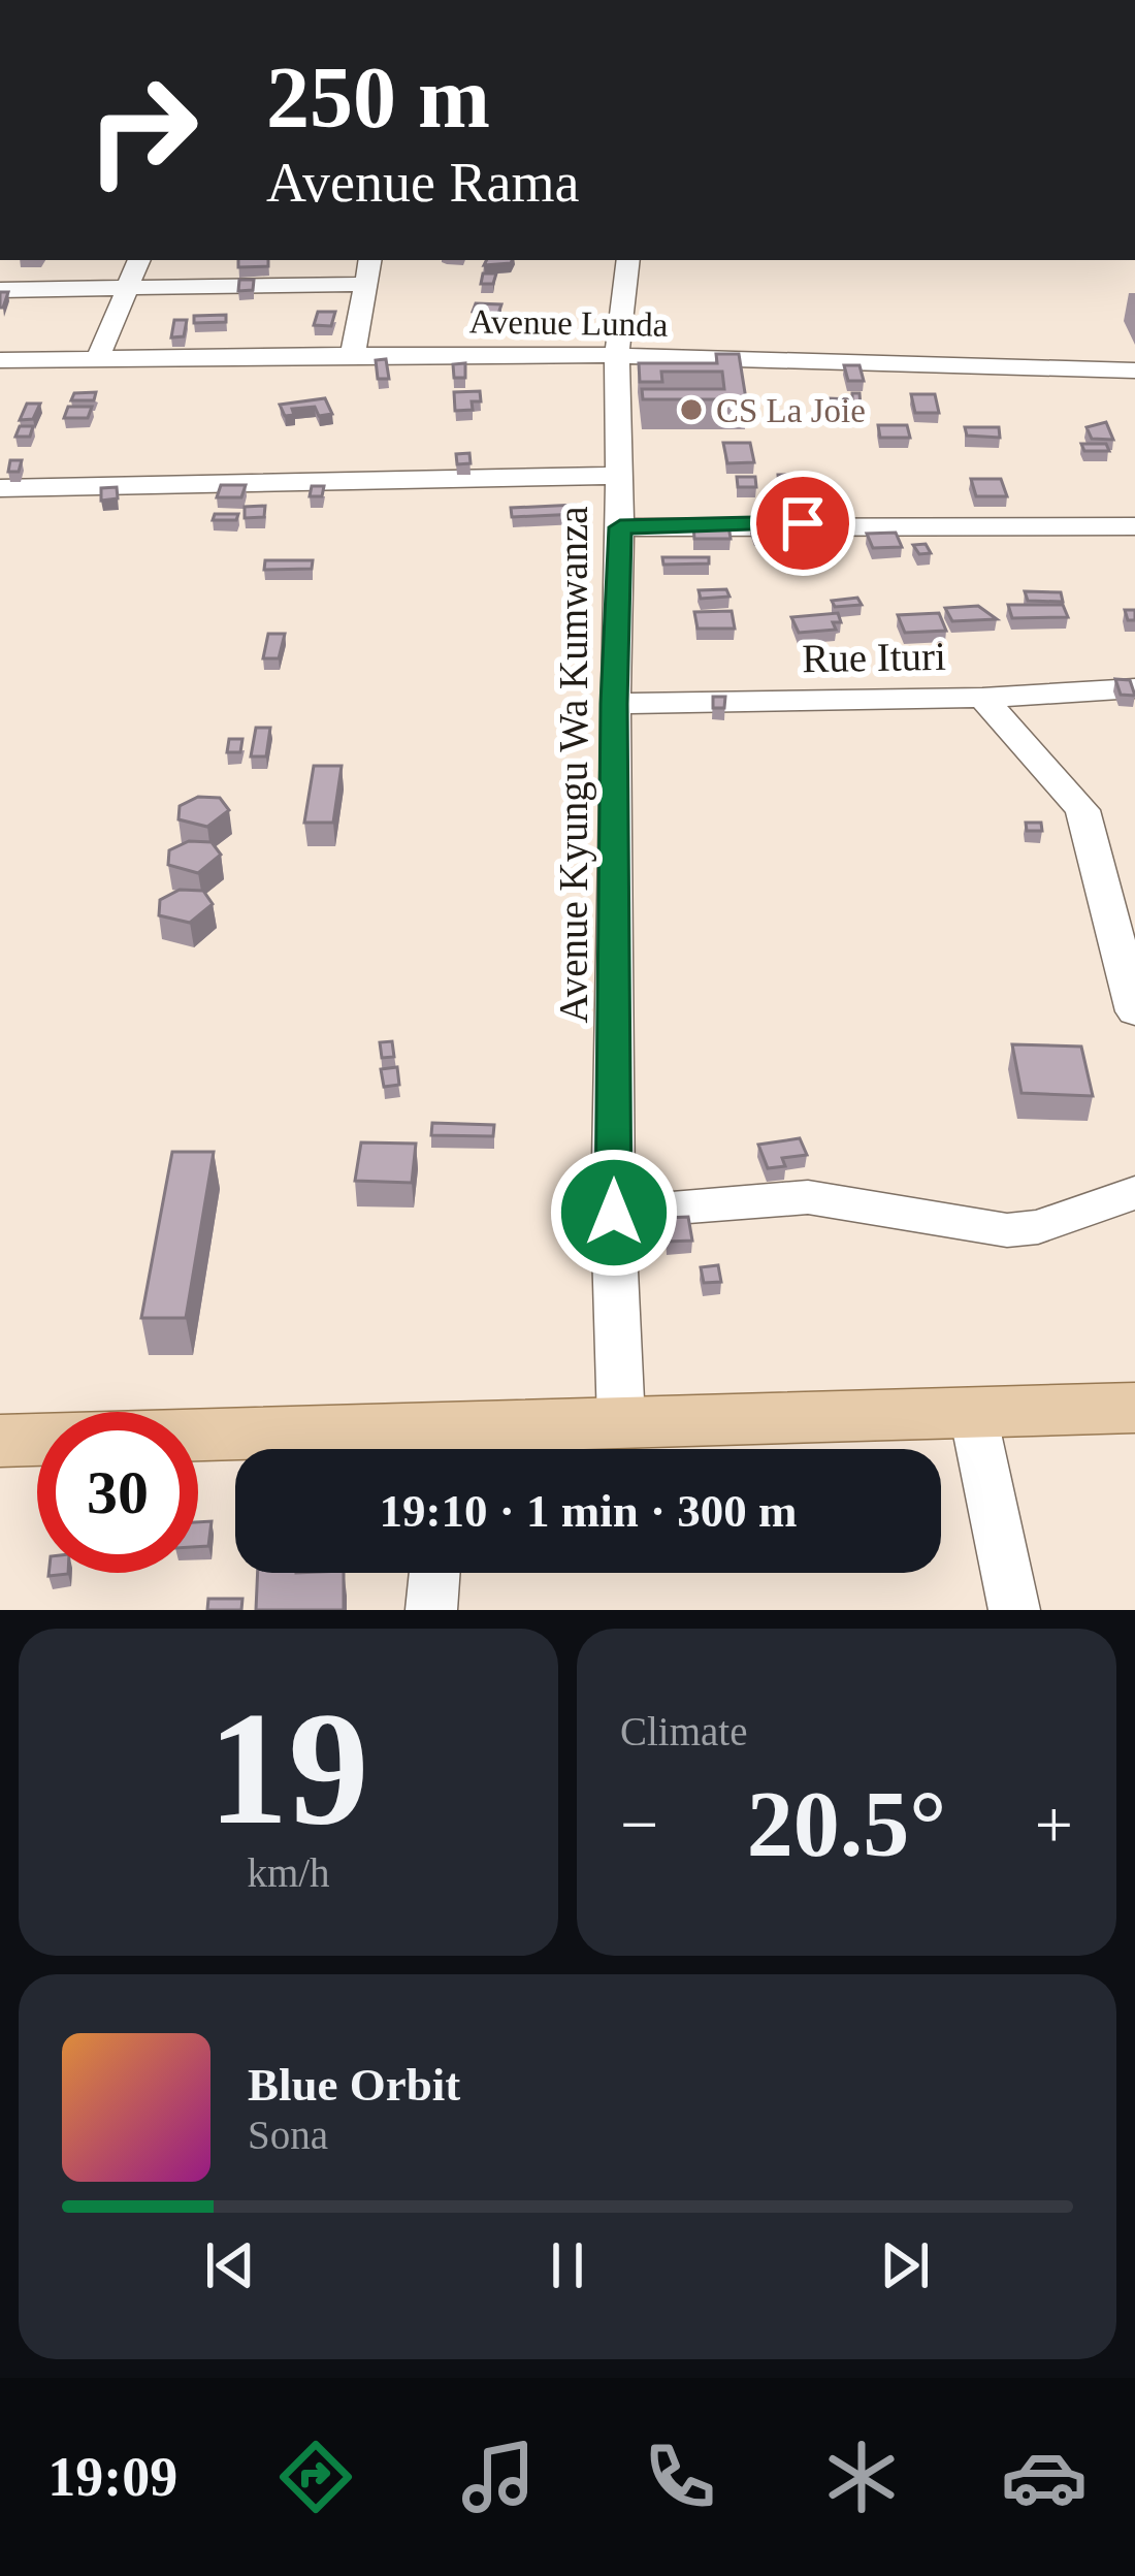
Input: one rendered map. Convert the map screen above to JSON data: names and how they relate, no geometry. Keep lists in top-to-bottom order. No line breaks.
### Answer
{"streets":{"street":["Avenue Lunda","Rue Ituri","Avenue Kyungu Wa Kumwanza"]},"crossings":[["Avenue Lunda","Avenue Kyungu Wa Kumwanza"],["Rue Ituri","Avenue Kyungu Wa Kumwanza"]],"places":["CS La Joie"],"page":{"turn":["250 m","Avenue Rama"],"limit":"30","trip":"19:10 · 1 min · 300 m","tile":[["19","km/h"],"Climate"],"heat":["−","20.5°","+"],"song":["Blue Orbit","Sona"],"tabs":"19:09"}}
